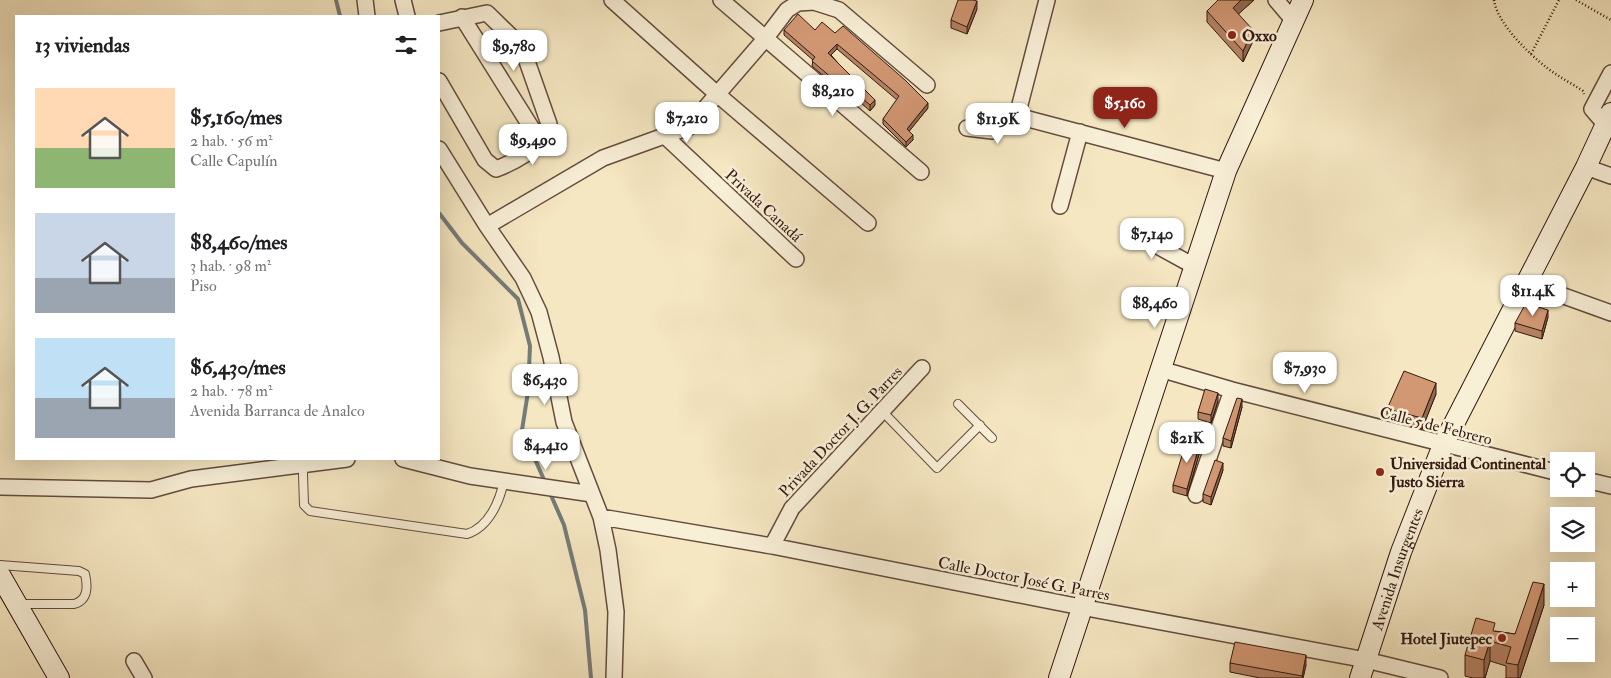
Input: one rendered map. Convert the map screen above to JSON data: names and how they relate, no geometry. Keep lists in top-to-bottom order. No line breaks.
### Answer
{"streets":{"main road":["Avenida Insurgentes"],"street":["Privada Canadá","Calle 5 de Febrero","Privada Doctor J. G. Parres","Calle Doctor José G. Parres"]},"crossings":[["Calle 5 de Febrero","Avenida Insurgentes"],["Privada Doctor J. G. Parres","Calle Doctor José G. Parres"],["Avenida Insurgentes","Calle Doctor José G. Parres"]],"places":["Oxxo","Universidad Continental Justo Sierra","Hotel Jiutepec"],"page":{"heading":"13 viviendas","price":["$9,780","$8,210","$5,160","$7,210","$11.9K","$9,490","$7,140","$11.4K","$8,460","$7,930","$6,430","$21K","$4,410"],"list":[{"name":"$5,160/mes","note":"2 hab. · 56 m² · Calle Capulín"},{"name":"$8,460/mes","note":"3 hab. · 98 m² · Piso"},{"name":"$6,430/mes","note":"2 hab. · 78 m² · Avenida Barranca de Analco"}],"map_buttons":["+","−"]}}
